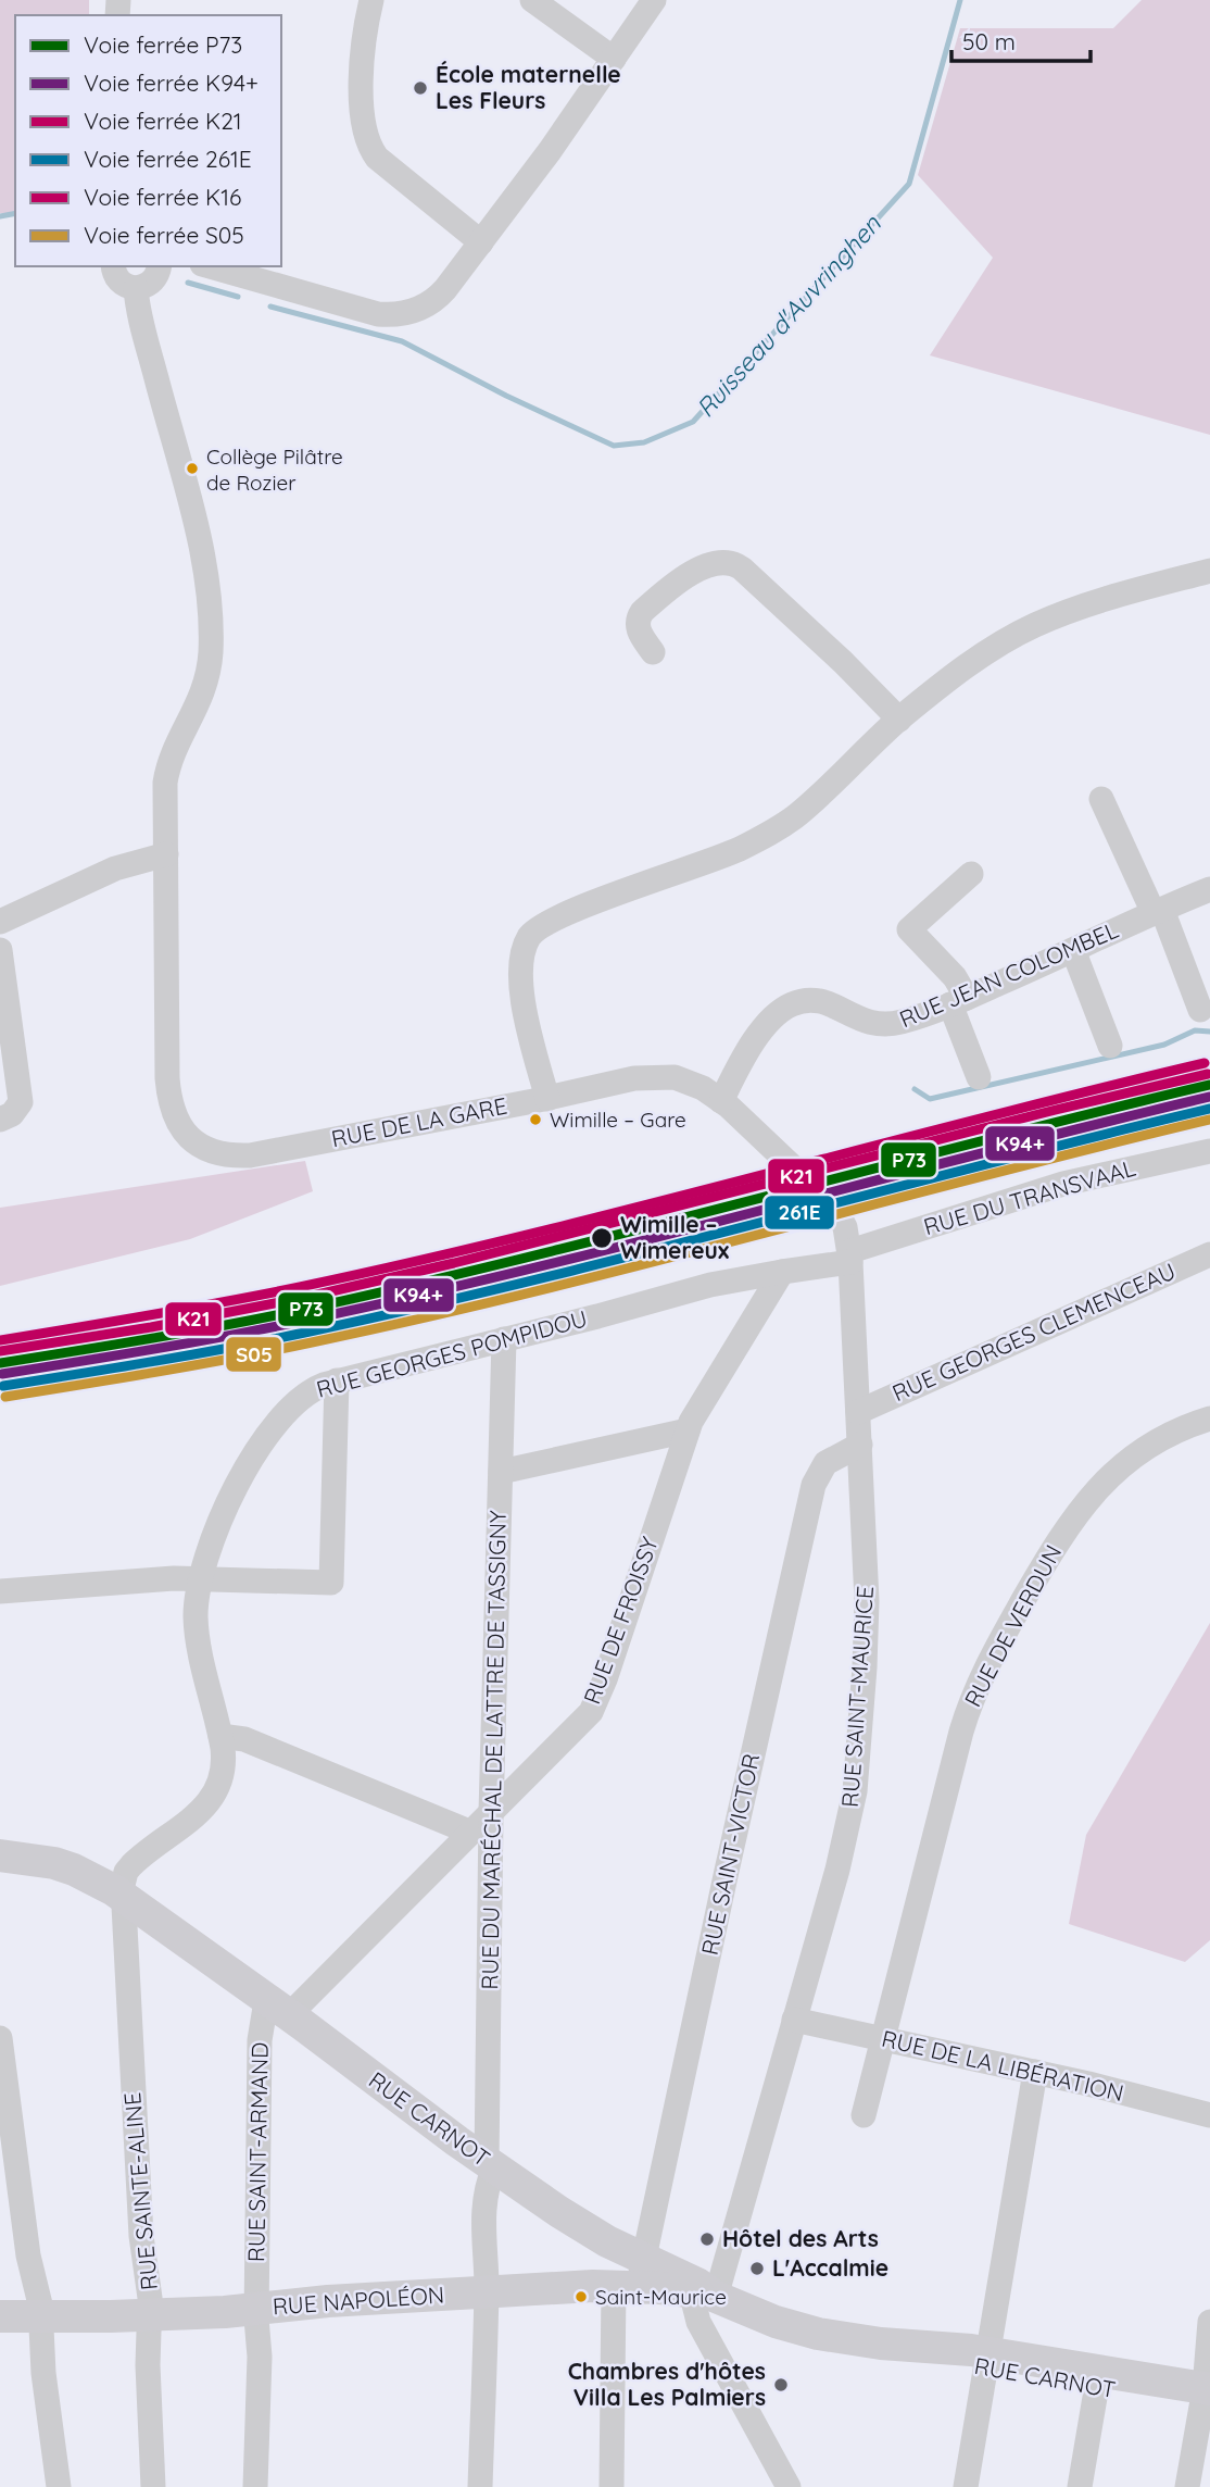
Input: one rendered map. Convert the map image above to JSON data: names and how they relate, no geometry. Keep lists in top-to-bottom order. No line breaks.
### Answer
{"streets":{"main road":["RUE CARNOT","RUE NAPOLÉON"],"street":["RUE JEAN COLOMBEL","RUE DE LA GARE","RUE DU TRANSVAAL","RUE GEORGES CLEMENCEAU","RUE GEORGES POMPIDOU","RUE DE FROISSY","RUE DE VERDUN","RUE SAINT-MAURICE","RUE DU MARÉCHAL DE LATTRE DE TASSIGNY","RUE SAINT-VICTOR","RUE DE LA LIBÉRATION","RUE SAINT-ARMAND","RUE SAINTE-ALINE"]},"crossings":[["RUE JEAN COLOMBEL","RUE DE LA GARE"],["RUE DE LA GARE","RUE DU TRANSVAAL"],["RUE DE LA GARE","RUE GEORGES POMPIDOU"],["RUE DE LA GARE","RUE SAINT-MAURICE"],["RUE DU TRANSVAAL","RUE GEORGES POMPIDOU"],["RUE DU TRANSVAAL","RUE SAINT-MAURICE"],["RUE GEORGES CLEMENCEAU","RUE SAINT-MAURICE"],["RUE GEORGES POMPIDOU","RUE DE FROISSY"],["RUE GEORGES POMPIDOU","RUE SAINT-MAURICE"],["RUE GEORGES POMPIDOU","RUE DU MARÉCHAL DE LATTRE DE TASSIGNY"],["RUE GEORGES POMPIDOU","RUE CARNOT"],["RUE GEORGES POMPIDOU","RUE SAINTE-ALINE"],["RUE DE FROISSY","RUE DU MARÉCHAL DE LATTRE DE TASSIGNY"],["RUE DE FROISSY","RUE CARNOT"],["RUE DE FROISSY","RUE SAINT-ARMAND"],["RUE DE VERDUN","RUE DE LA LIBÉRATION"],["RUE SAINT-MAURICE","RUE SAINT-VICTOR"],["RUE SAINT-MAURICE","RUE DE LA LIBÉRATION"],["RUE SAINT-MAURICE","RUE CARNOT"],["RUE SAINT-MAURICE","RUE NAPOLÉON"],["RUE DU MARÉCHAL DE LATTRE DE TASSIGNY","RUE CARNOT"],["RUE DU MARÉCHAL DE LATTRE DE TASSIGNY","RUE NAPOLÉON"],["RUE SAINT-VICTOR","RUE CARNOT"],["RUE SAINT-VICTOR","RUE NAPOLÉON"],["RUE CARNOT","RUE SAINT-ARMAND"],["RUE CARNOT","RUE SAINTE-ALINE"],["RUE CARNOT","RUE NAPOLÉON"],["RUE SAINT-ARMAND","RUE NAPOLÉON"],["RUE SAINTE-ALINE","RUE NAPOLÉON"]],"water":["Ruisseau d'Auvringhen"],"places":["École maternelle Les Fleurs","Collège Pilâtre de Rozier","Wimille – Gare","Wimille – Wimereux","Hôtel des Arts","L'Accalmie","Saint-Maurice","Chambres d'hôtes Villa Les Palmiers"],"lines":["rail line K16","rail line K21","rail line P73","rail line K94+","rail line 261E","rail line S05"],"legend":["Voie ferrée P73","Voie ferrée K94+","Voie ferrée K21","Voie ferrée 261E","Voie ferrée K16","Voie ferrée S05"],"scale_bar":"50 m"}
